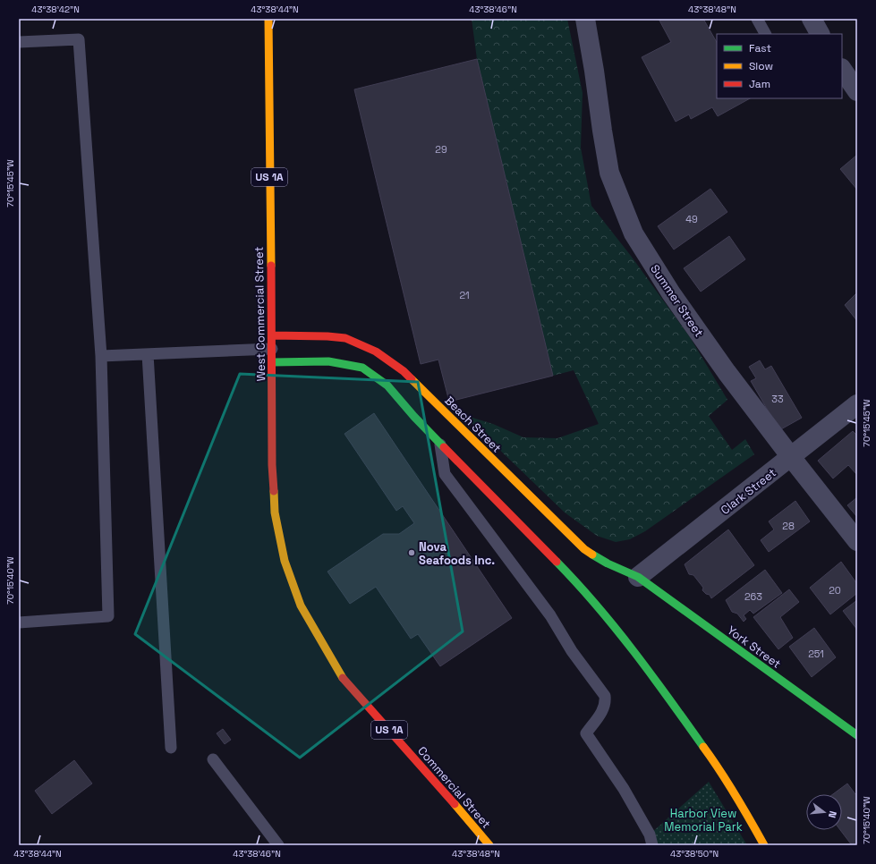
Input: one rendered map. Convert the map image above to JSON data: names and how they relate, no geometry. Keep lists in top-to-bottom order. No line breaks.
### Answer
{"streets":{"main road":["US 1A","West Commercial Street","Beach Street","York Street","Commercial Street"],"street":["Summer Street","Clark Street"]},"crossings":[["Summer Street","Clark Street"],["West Commercial Street","Beach Street"],["West Commercial Street","Commercial Street"],["Beach Street","Clark Street"],["Beach Street","York Street"],["Clark Street","York Street"]],"parks":["Harbor View Memorial Park"],"places":["Nova Seafoods Inc."],"house_numbers":["29","49","21","33","28","20","263","251"],"legend":["Fast","Slow","Jam"],"north":"right","coordinates":["43°38'42\"N","43°38'44\"N","43°38'46\"N","43°38'48\"N","70°15'45\"W","70°15'40\"W","43°38'50\"N"]}
